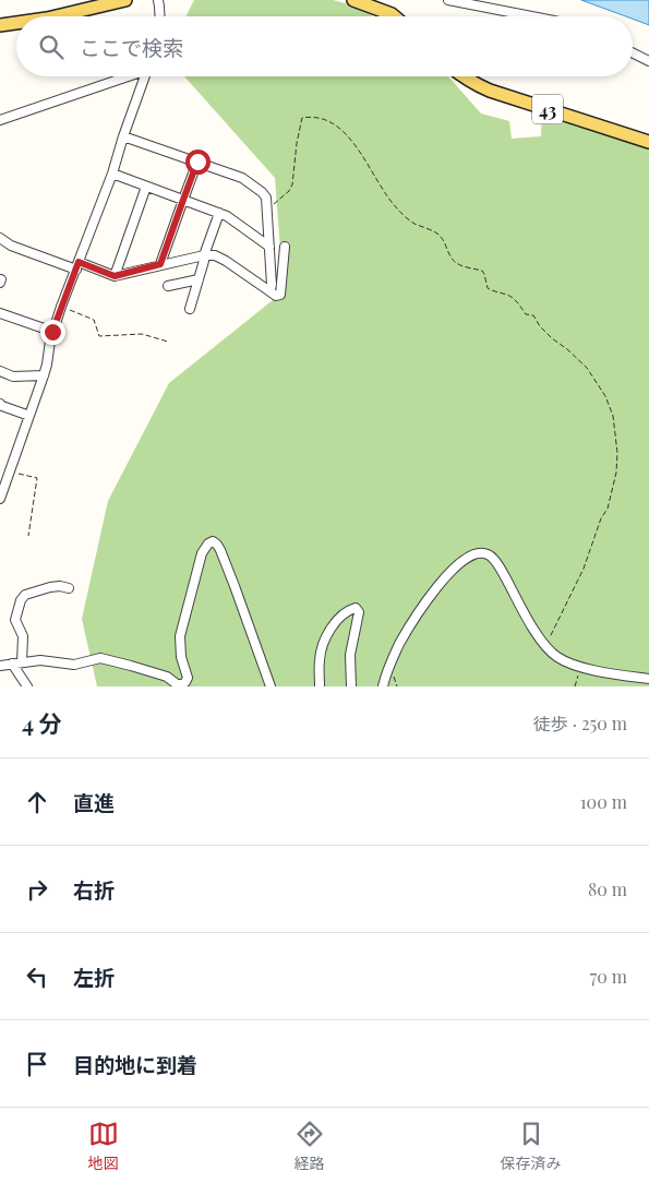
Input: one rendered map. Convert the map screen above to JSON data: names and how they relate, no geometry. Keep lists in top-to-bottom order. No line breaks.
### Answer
{"streets":{"main road":["43"]},"page":{"search":"ここで検索","heading":["4 分","徒歩 · 250 m"],"list":[["直進","100 m"],["右折","80 m"],["左折","70 m"],"目的地に到着"],"nav":["地図","経路","保存済み"]}}
